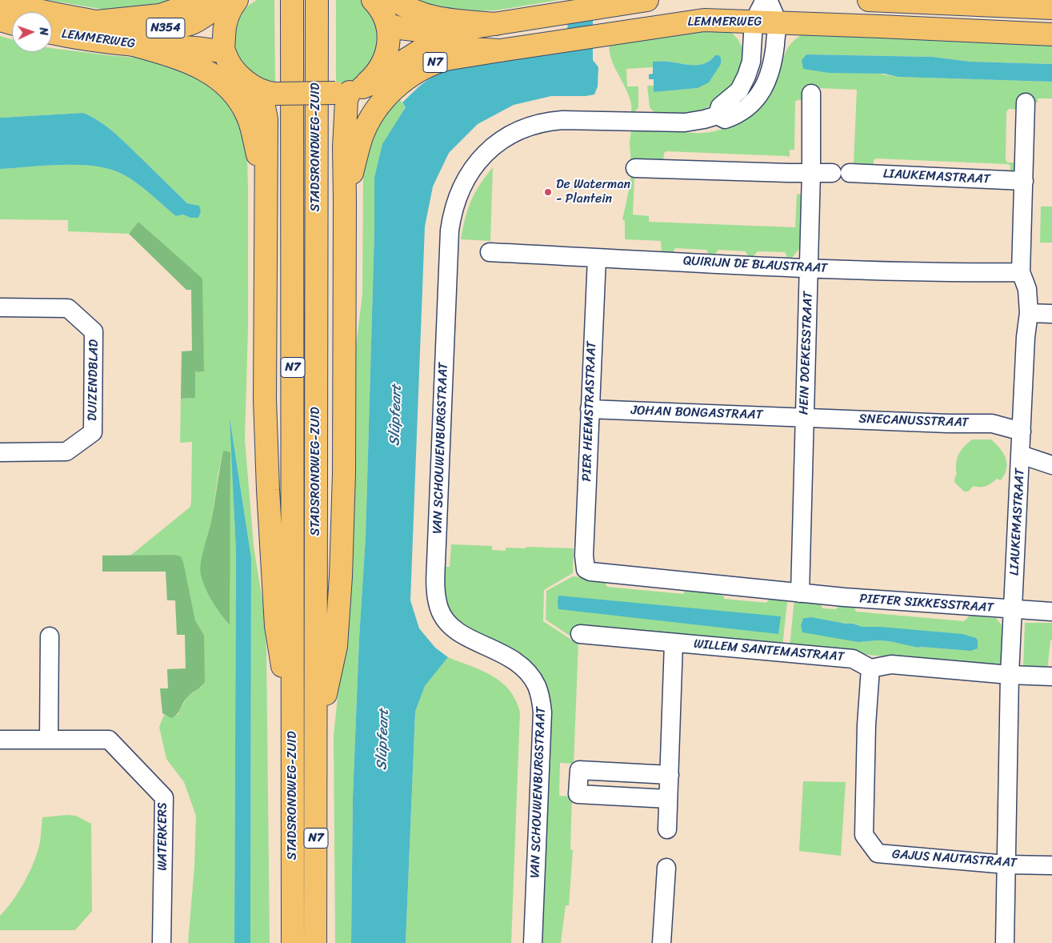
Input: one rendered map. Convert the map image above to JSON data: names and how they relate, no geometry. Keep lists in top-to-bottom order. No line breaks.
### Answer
{"streets":{"main road":["LEMMERWEG","N354","N7","STADSRONDWEG-ZUID"],"street":["LIAUKEMASTRAAT","QUIRIJN DE BLAUSTRAAT","HEIN DOEKESSTRAAT","DUIZENDBLAD","PIER HEEMSTRASTRAAT","JOHAN BONGASTRAAT","SNECANUSSTRAAT","VAN SCHOUWENBURGSTRAAT","PIETER SIKKESSTRAAT","WILLEM SANTEMASTRAAT","WATERKERS","GAJUS NAUTASTRAAT"]},"crossings":[["LEMMERWEG","N7"],["LEMMERWEG","VAN SCHOUWENBURGSTRAAT"],["N7","STADSRONDWEG-ZUID"],["LIAUKEMASTRAAT","QUIRIJN DE BLAUSTRAAT"],["LIAUKEMASTRAAT","HEIN DOEKESSTRAAT"],["LIAUKEMASTRAAT","SNECANUSSTRAAT"],["LIAUKEMASTRAAT","PIETER SIKKESSTRAAT"],["LIAUKEMASTRAAT","GAJUS NAUTASTRAAT"],["QUIRIJN DE BLAUSTRAAT","HEIN DOEKESSTRAAT"],["QUIRIJN DE BLAUSTRAAT","PIER HEEMSTRASTRAAT"],["HEIN DOEKESSTRAAT","JOHAN BONGASTRAAT"],["HEIN DOEKESSTRAAT","SNECANUSSTRAAT"],["HEIN DOEKESSTRAAT","PIETER SIKKESSTRAAT"],["PIER HEEMSTRASTRAAT","JOHAN BONGASTRAAT"],["PIER HEEMSTRASTRAAT","PIETER SIKKESSTRAAT"],["JOHAN BONGASTRAAT","SNECANUSSTRAAT"],["WILLEM SANTEMASTRAAT","GAJUS NAUTASTRAAT"]],"water":["Slûpfeart"],"places":["De Waterman - Plantein"],"north":"right"}
